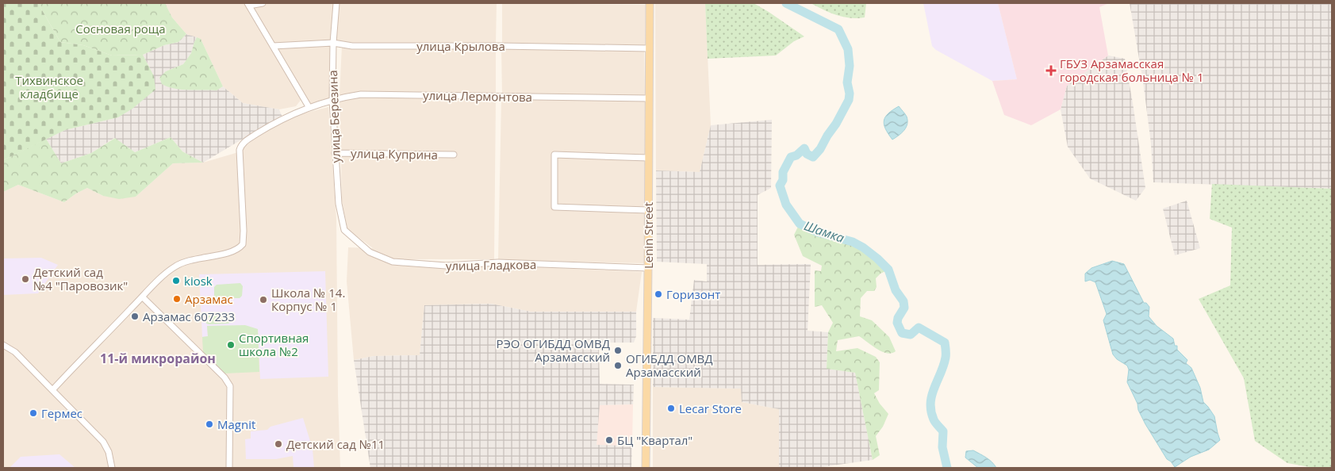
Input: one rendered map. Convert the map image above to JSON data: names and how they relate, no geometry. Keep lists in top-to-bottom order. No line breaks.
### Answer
{"streets":{"main road":["Lenin Street"],"street":["улица Крылова","улица Лермонтова","улица Березина","улица Куприна","улица Гладкова"]},"crossings":[["улица Крылова","улица Березина"],["улица Крылова","Lenin Street"],["улица Лермонтова","улица Березина"],["улица Лермонтова","Lenin Street"],["улица Березина","улица Куприна"],["улица Березина","улица Гладкова"],["Lenin Street","улица Гладкова"]],"districts":["11-й микрорайон"],"water":["Шамка"],"parks":["Сосновая роща","Тихвинское кладбище"],"places":{"health":["ГБУЗ Арзамасская городская больница № 1"],"other":["Детский сад №4 \"Паровозик\"","kiosk","Горизонт","Арзамас","Школа № 14. Корпус № 1","Арзамас 607233","Спортивная школа №2","РЭО ОГИБДД ОМВД Арзамасский","ОГИБДД ОМВД Арзамасский","Lecar Store","Гермес","Magnit","БЦ \"Квартал\"","Детский сад №11"]}}
